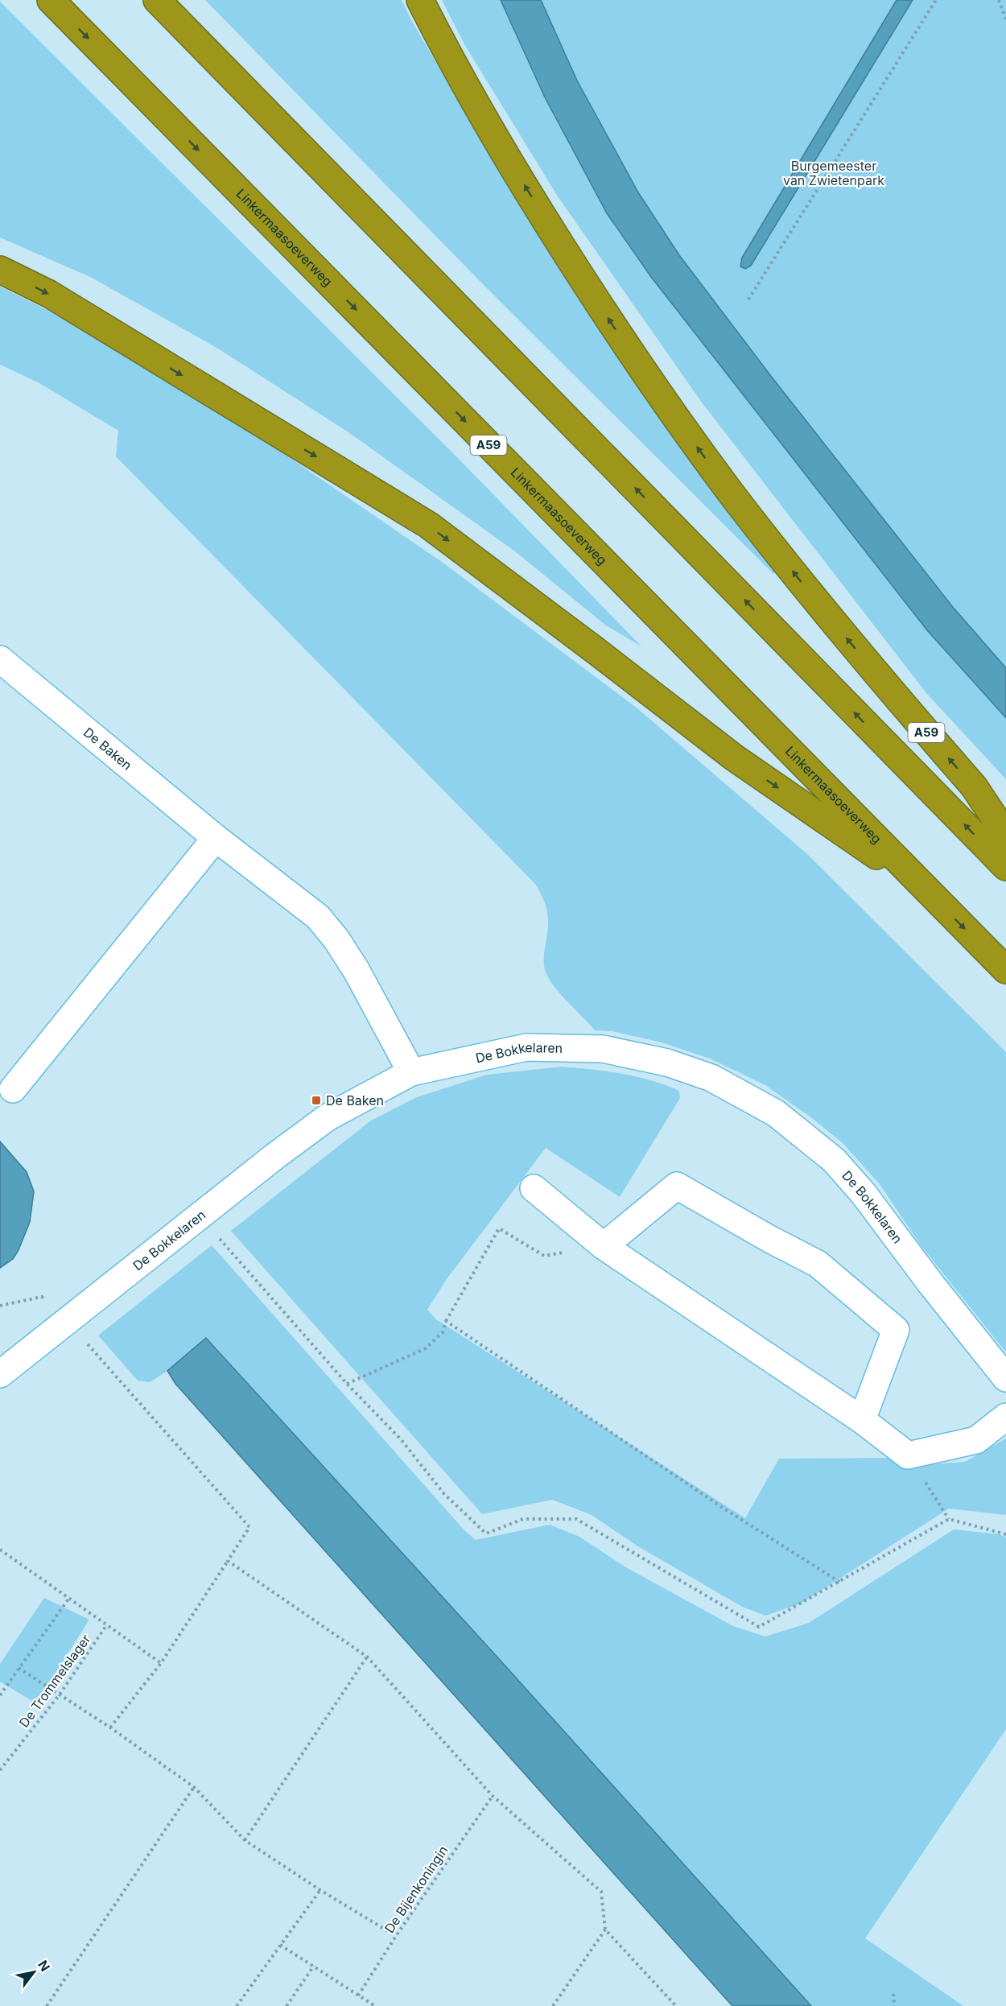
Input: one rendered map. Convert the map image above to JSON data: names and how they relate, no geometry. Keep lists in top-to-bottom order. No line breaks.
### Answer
{"streets":{"highway":["Linkermaasoeverweg","A59"],"street":["De Baken","De Bokkelaren"],"path":["De Trommelslager","De Bijenkoningin"]},"crossings":[["Linkermaasoeverweg","A59"],["De Baken","De Bokkelaren"]],"parks":["Burgemeester van Zwietenpark"],"places":{"transit":["De Baken"]},"north":"top right"}
